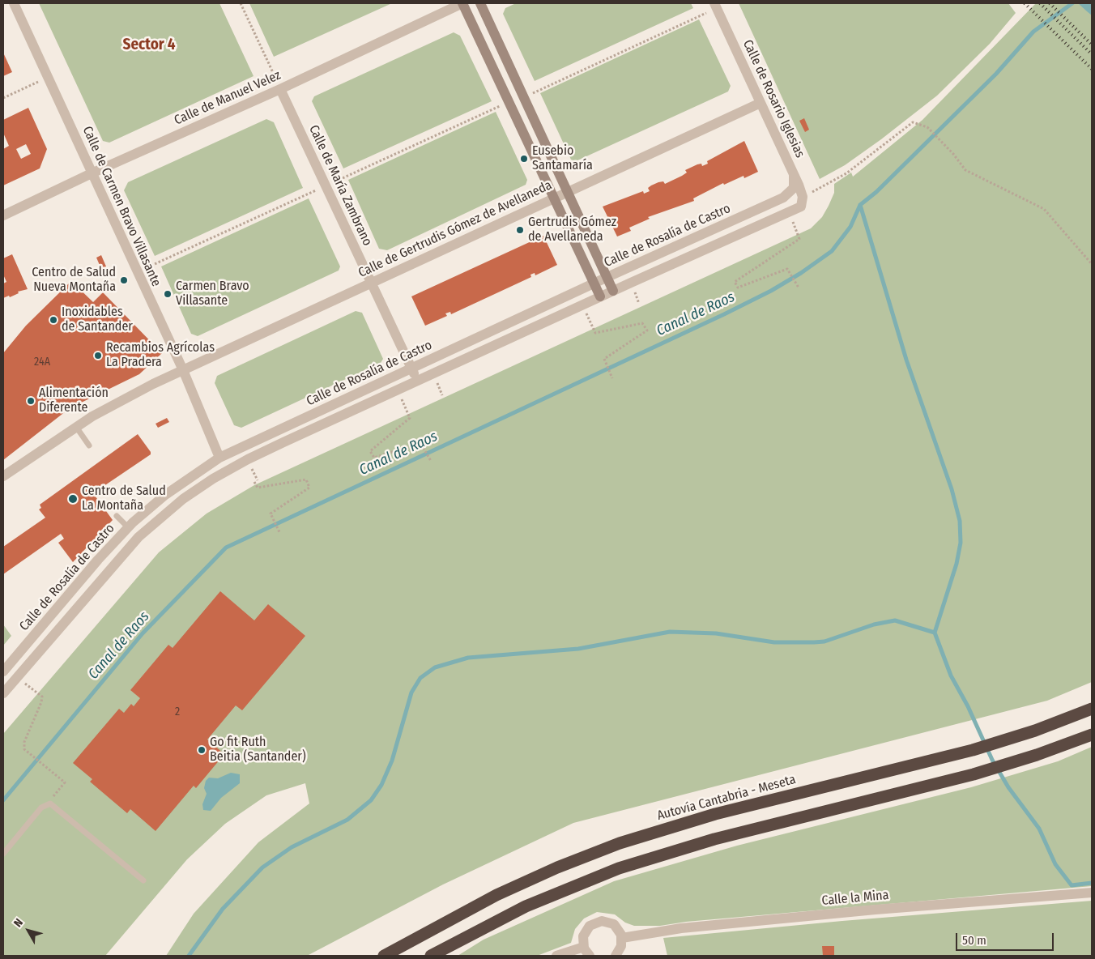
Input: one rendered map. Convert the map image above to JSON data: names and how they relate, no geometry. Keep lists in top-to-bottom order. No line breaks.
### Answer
{"streets":{"highway":["Autovía Cantabria - Meseta"],"street":["Calle de Manuel Velez","Calle de Rosario Iglesias","Calle de María Zambrano","Calle de Carmen Bravo Villasante","Calle de Gertrudis Gómez de Avellaneda","Calle de Rosalía de Castro","Calle la Mina"]},"crossings":[["Calle de Manuel Velez","Calle de María Zambrano"],["Calle de Manuel Velez","Calle de Carmen Bravo Villasante"],["Calle de Rosario Iglesias","Calle de Gertrudis Gómez de Avellaneda"],["Calle de Rosario Iglesias","Calle de Rosalía de Castro"],["Calle de María Zambrano","Calle de Gertrudis Gómez de Avellaneda"],["Calle de María Zambrano","Calle de Rosalía de Castro"],["Calle de Carmen Bravo Villasante","Calle de Gertrudis Gómez de Avellaneda"],["Calle de Carmen Bravo Villasante","Calle de Rosalía de Castro"]],"districts":["Sector 4"],"water":["Canal de Raos"],"places":["Eusebio Santamaría","Gertrudis Gómez de Avellaneda","Centro de Salud Nueva Montaña","Carmen Bravo Villasante","Inoxidables de Santander","Recambios Agrícolas La Pradera","Alimentación Diferente","Centro de Salud La Montaña","Go fit Ruth Beitia (Santander)"],"house_numbers":["24A","2"],"scale_bar":"50 m","north":"top left"}
